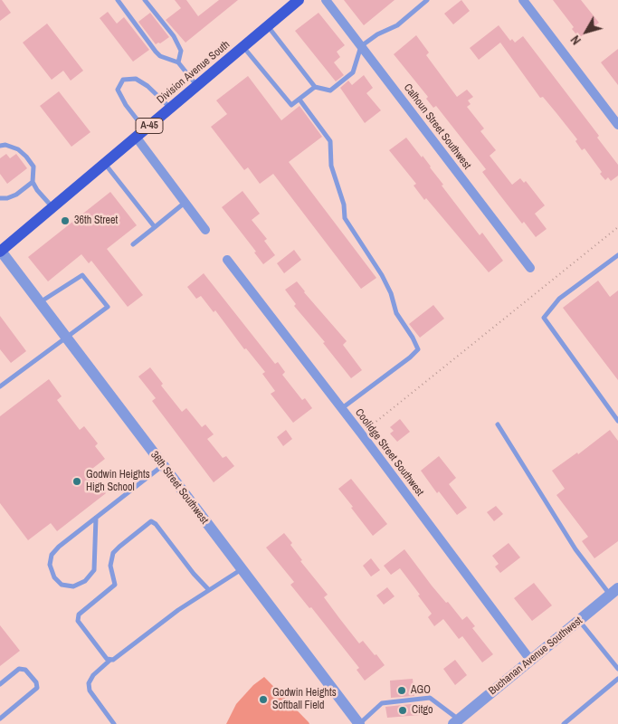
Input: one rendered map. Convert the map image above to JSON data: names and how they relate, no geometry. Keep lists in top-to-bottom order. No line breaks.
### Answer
{"streets":{"main road":["Division Avenue South","A-45"],"street":["Calhoun Street Southwest","Coolidge Street Southwest","36th Street Southwest","Buchanan Avenue Southwest"]},"crossings":[["Division Avenue South","36th Street Southwest"],["Coolidge Street Southwest","Buchanan Avenue Southwest"]],"places":["36th Street","Godwin Heights High School","AGO","Godwin Heights Softball Field","Citgo"],"north":"bottom left"}
